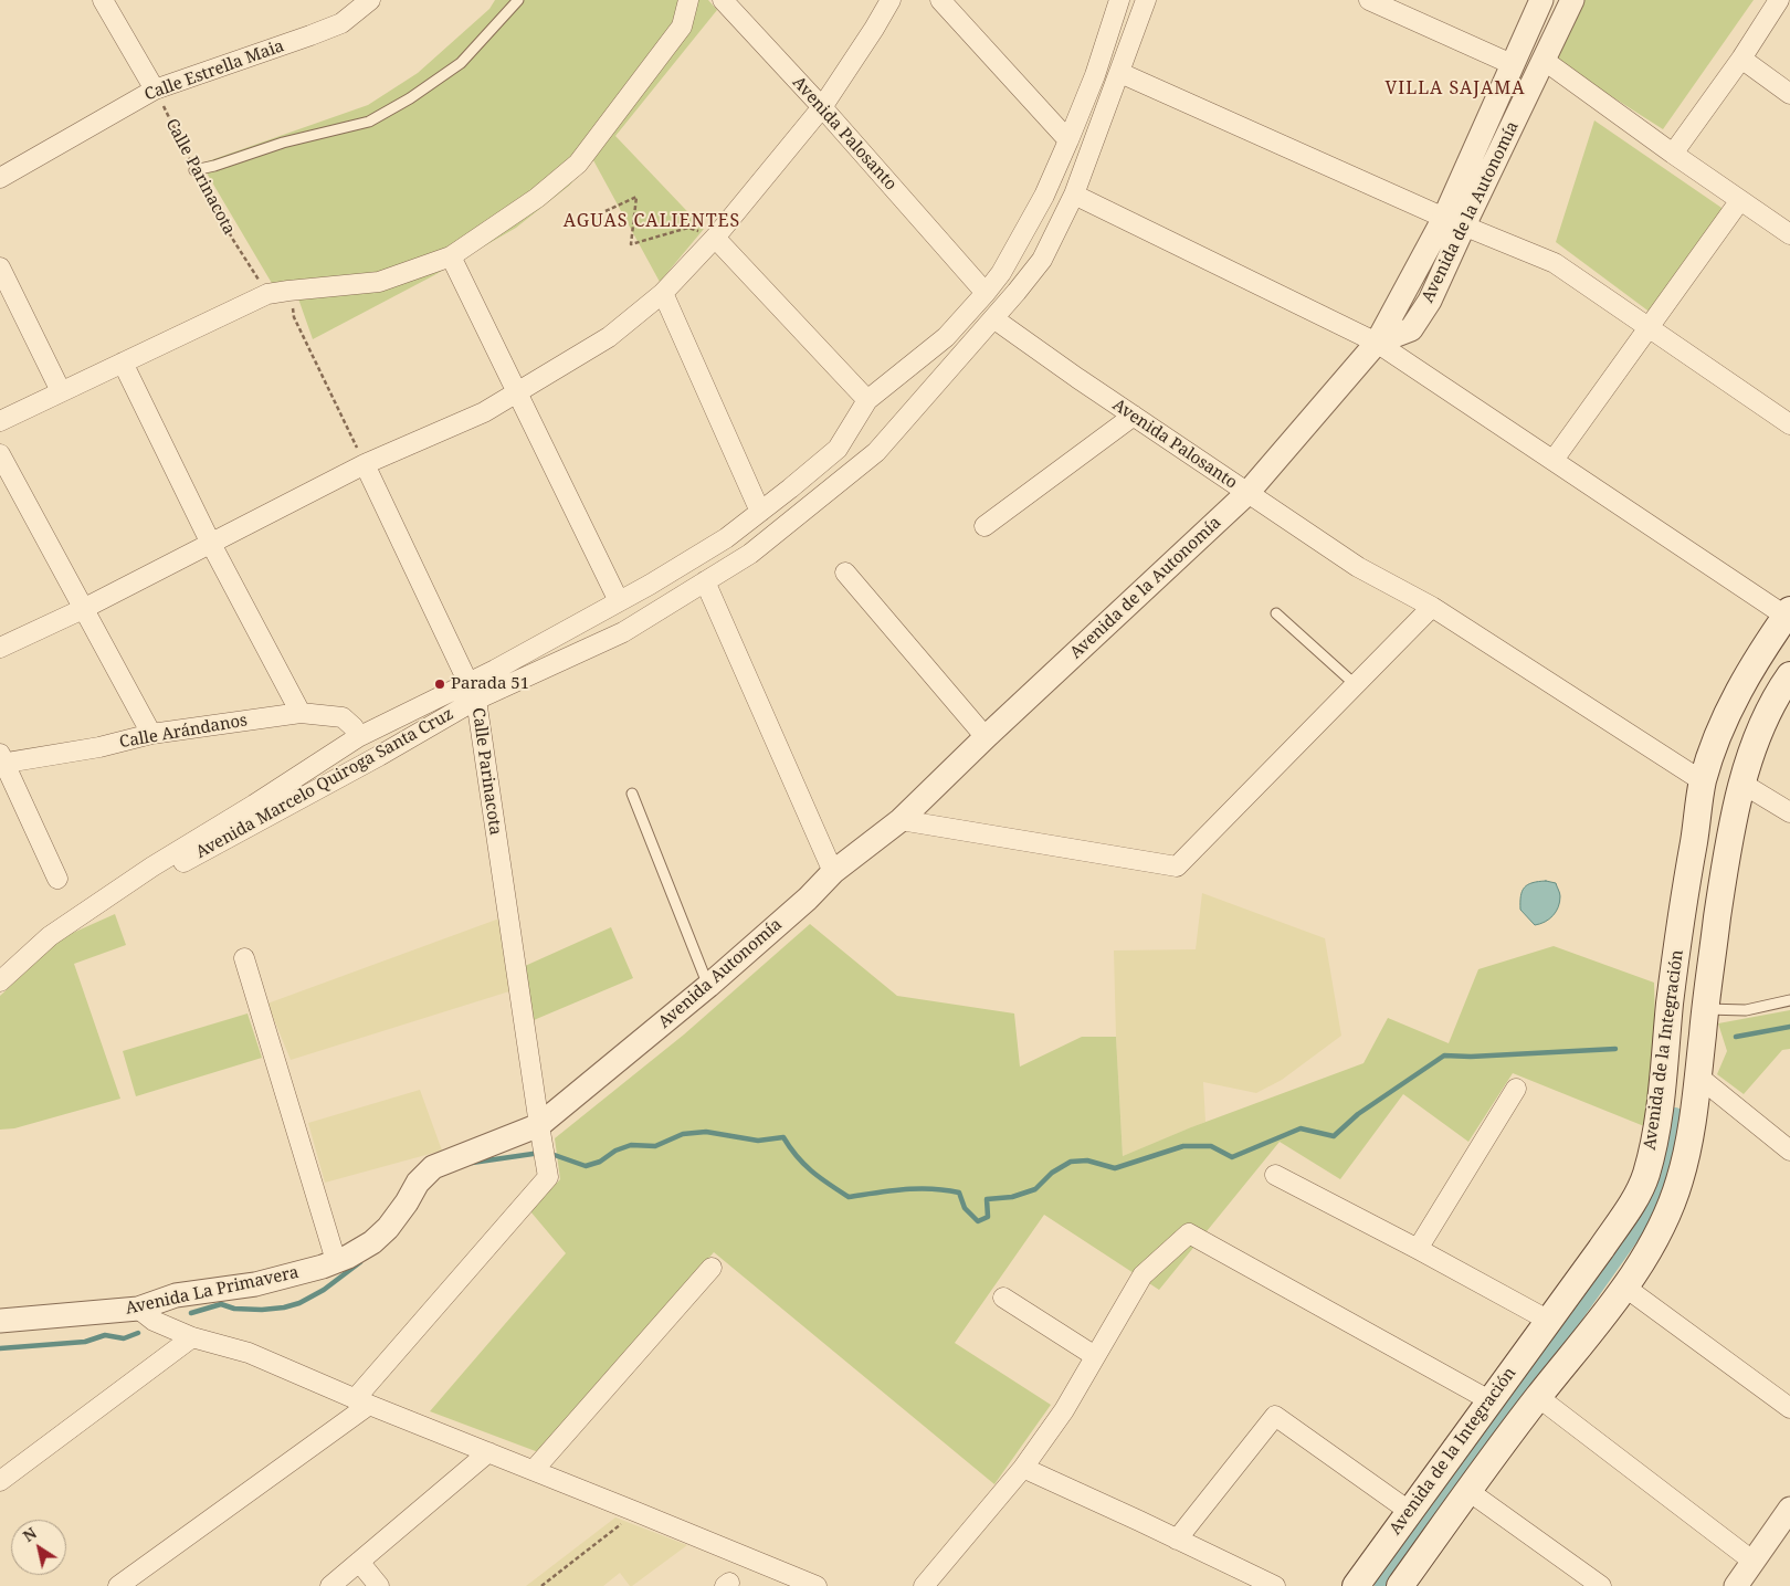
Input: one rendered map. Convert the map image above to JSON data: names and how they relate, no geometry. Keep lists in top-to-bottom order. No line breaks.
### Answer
{"streets":{"main road":["Avenida de la Integración"],"street":["Calle Estrella Maia","Avenida Palosanto","Calle Parinacota","Avenida de la Autonomía","Calle Arándanos","Avenida Marcelo Quiroga Santa Cruz","Avenida Autonomía","Avenida La Primavera"]},"crossings":[["Calle Estrella Maia","Calle Parinacota"],["Avenida Palosanto","Avenida de la Autonomía"],["Avenida Palosanto","Avenida Marcelo Quiroga Santa Cruz"],["Avenida Palosanto","Avenida de la Integración"],["Calle Parinacota","Avenida Marcelo Quiroga Santa Cruz"],["Calle Parinacota","Avenida Autonomía"],["Calle Parinacota","Avenida La Primavera"],["Avenida de la Autonomía","Avenida Autonomía"],["Calle Arándanos","Avenida Marcelo Quiroga Santa Cruz"],["Avenida Autonomía","Avenida La Primavera"]],"districts":["VILLA SAJAMA","AGUAS CALIENTES"],"places":["Parada 51"],"north":"top left"}
